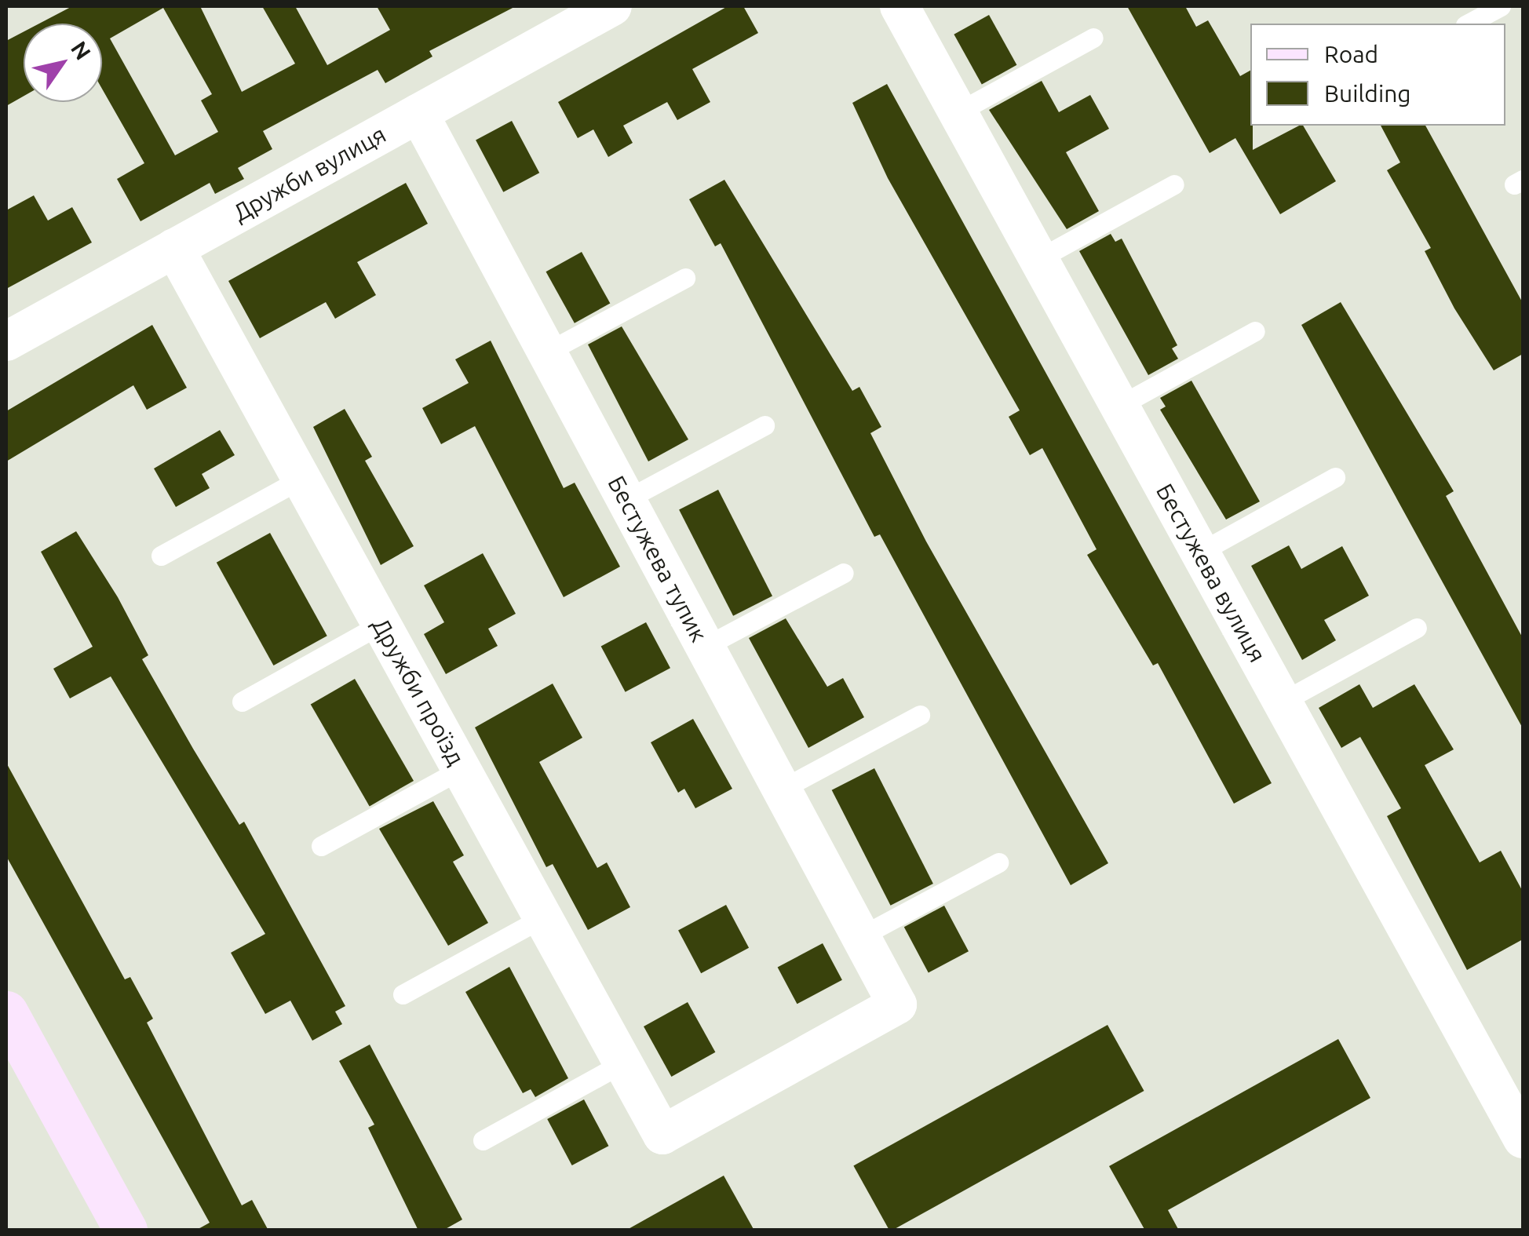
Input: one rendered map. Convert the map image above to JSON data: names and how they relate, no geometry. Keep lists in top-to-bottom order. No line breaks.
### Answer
{"streets":{"street":["Дружби вулиця","Бестужева тупик","Бестужева вулиця","Дружби проїзд"]},"crossings":[["Дружби вулиця","Бестужева тупик"],["Дружби вулиця","Дружби проїзд"],["Бестужева тупик","Дружби проїзд"]],"legend":["Road","Building"],"north":"top right"}
